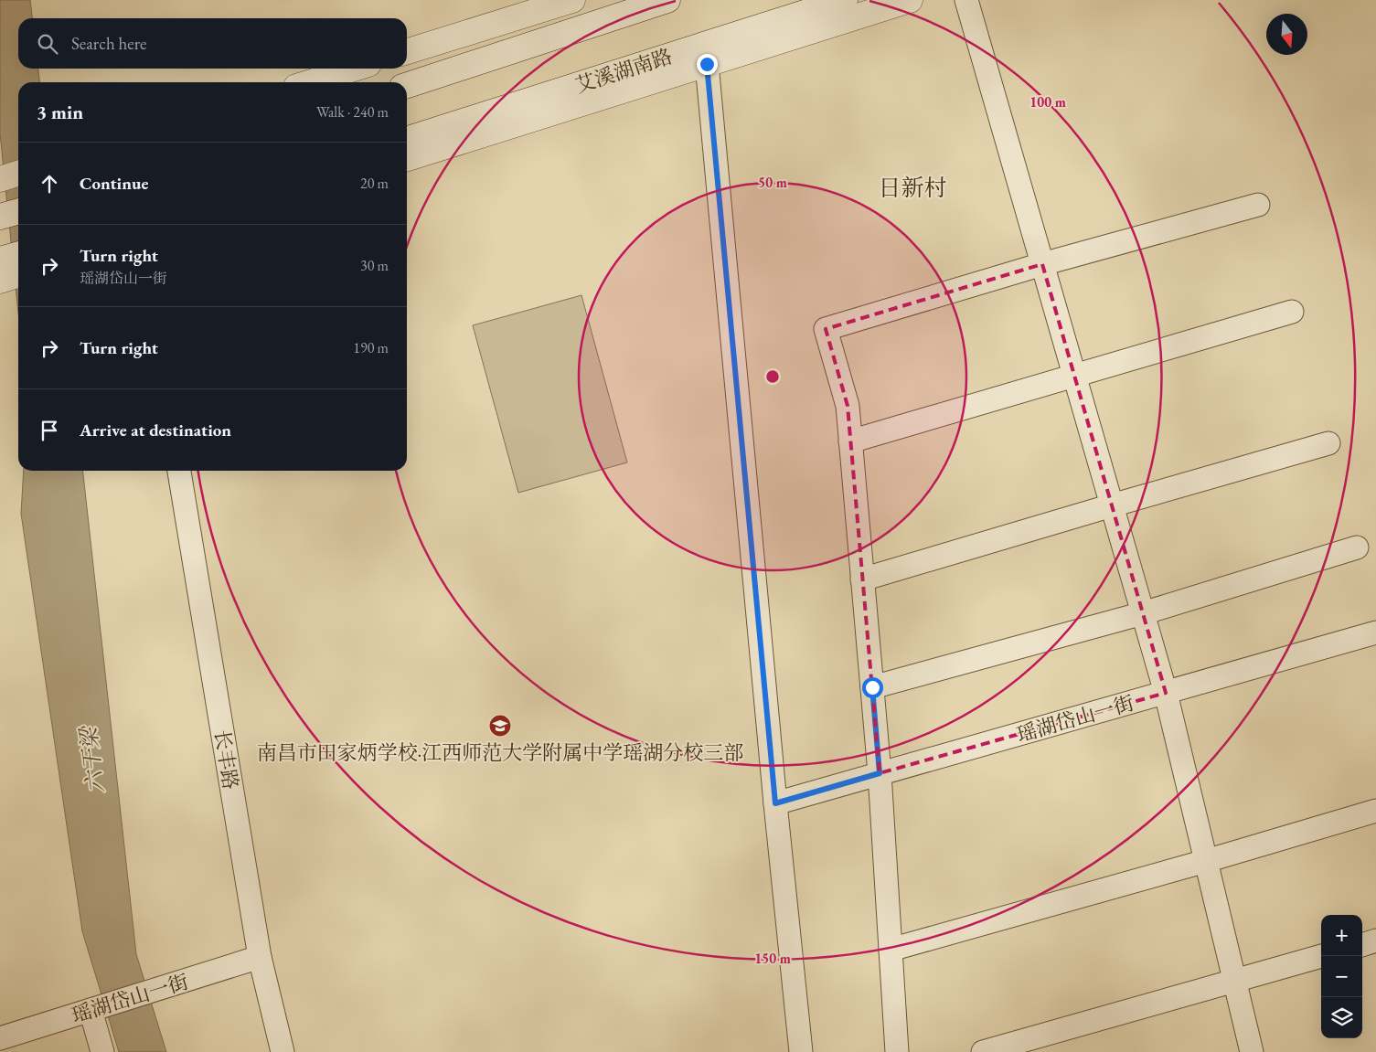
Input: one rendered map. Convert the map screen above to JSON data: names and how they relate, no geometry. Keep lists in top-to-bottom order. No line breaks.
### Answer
{"streets":{"street":["艾溪湖南路","瑶湖岱山一街","长丰路"]},"crossings":[["瑶湖岱山一街","长丰路"]],"districts":["日新村"],"water":["六干梁"],"places":{"school or university":["南昌市田家炳学校·江西师范大学附属中学瑶湖分校三部"]},"north":"bottom","page":{"search":"Search here","heading":["3 min","Walk · 240 m"],"list":[["Continue","20 m"],["Turn right","瑶湖岱山一街","30 m"],["Turn right","190 m"],"Arrive at destination"],"map_buttons":["+","−"]},"rings":["100 m","50 m","150 m"]}
